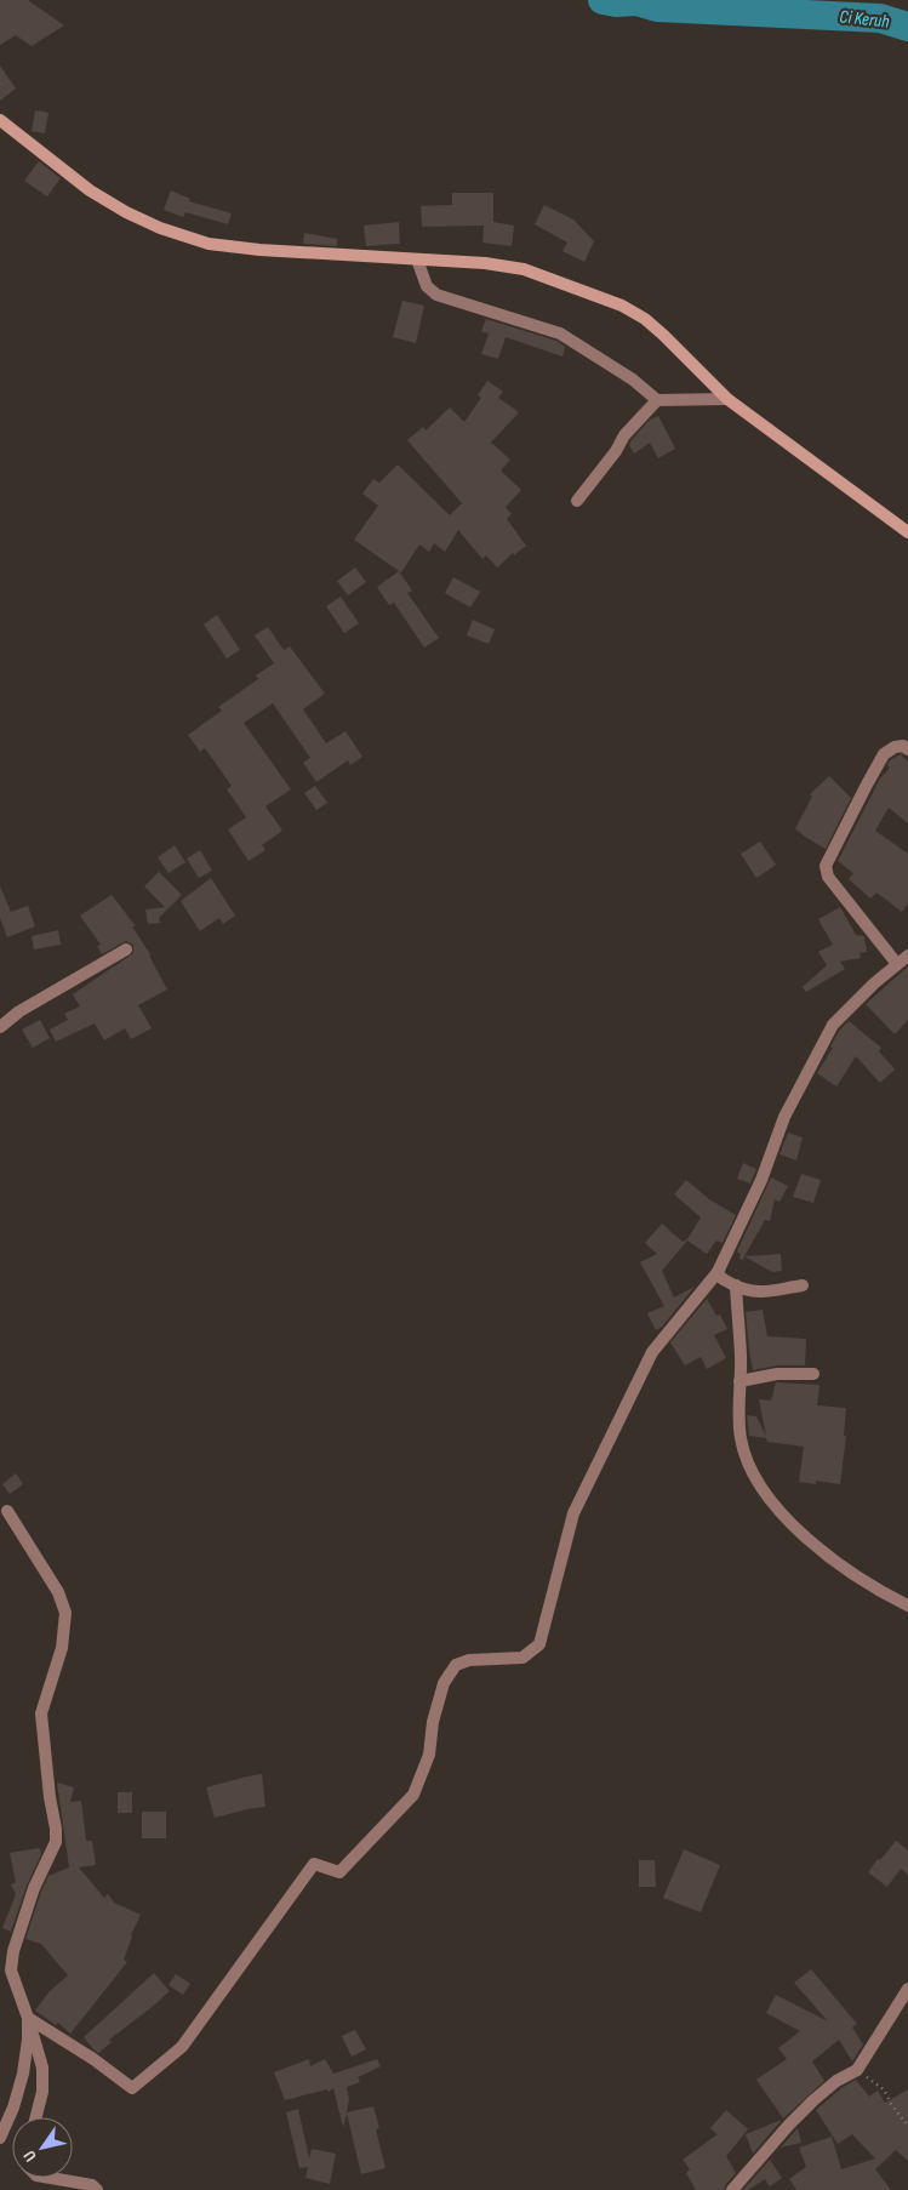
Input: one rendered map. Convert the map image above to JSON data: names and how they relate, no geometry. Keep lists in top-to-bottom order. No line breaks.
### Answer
{"water":["Ci Keruh"],"north":"bottom left"}
